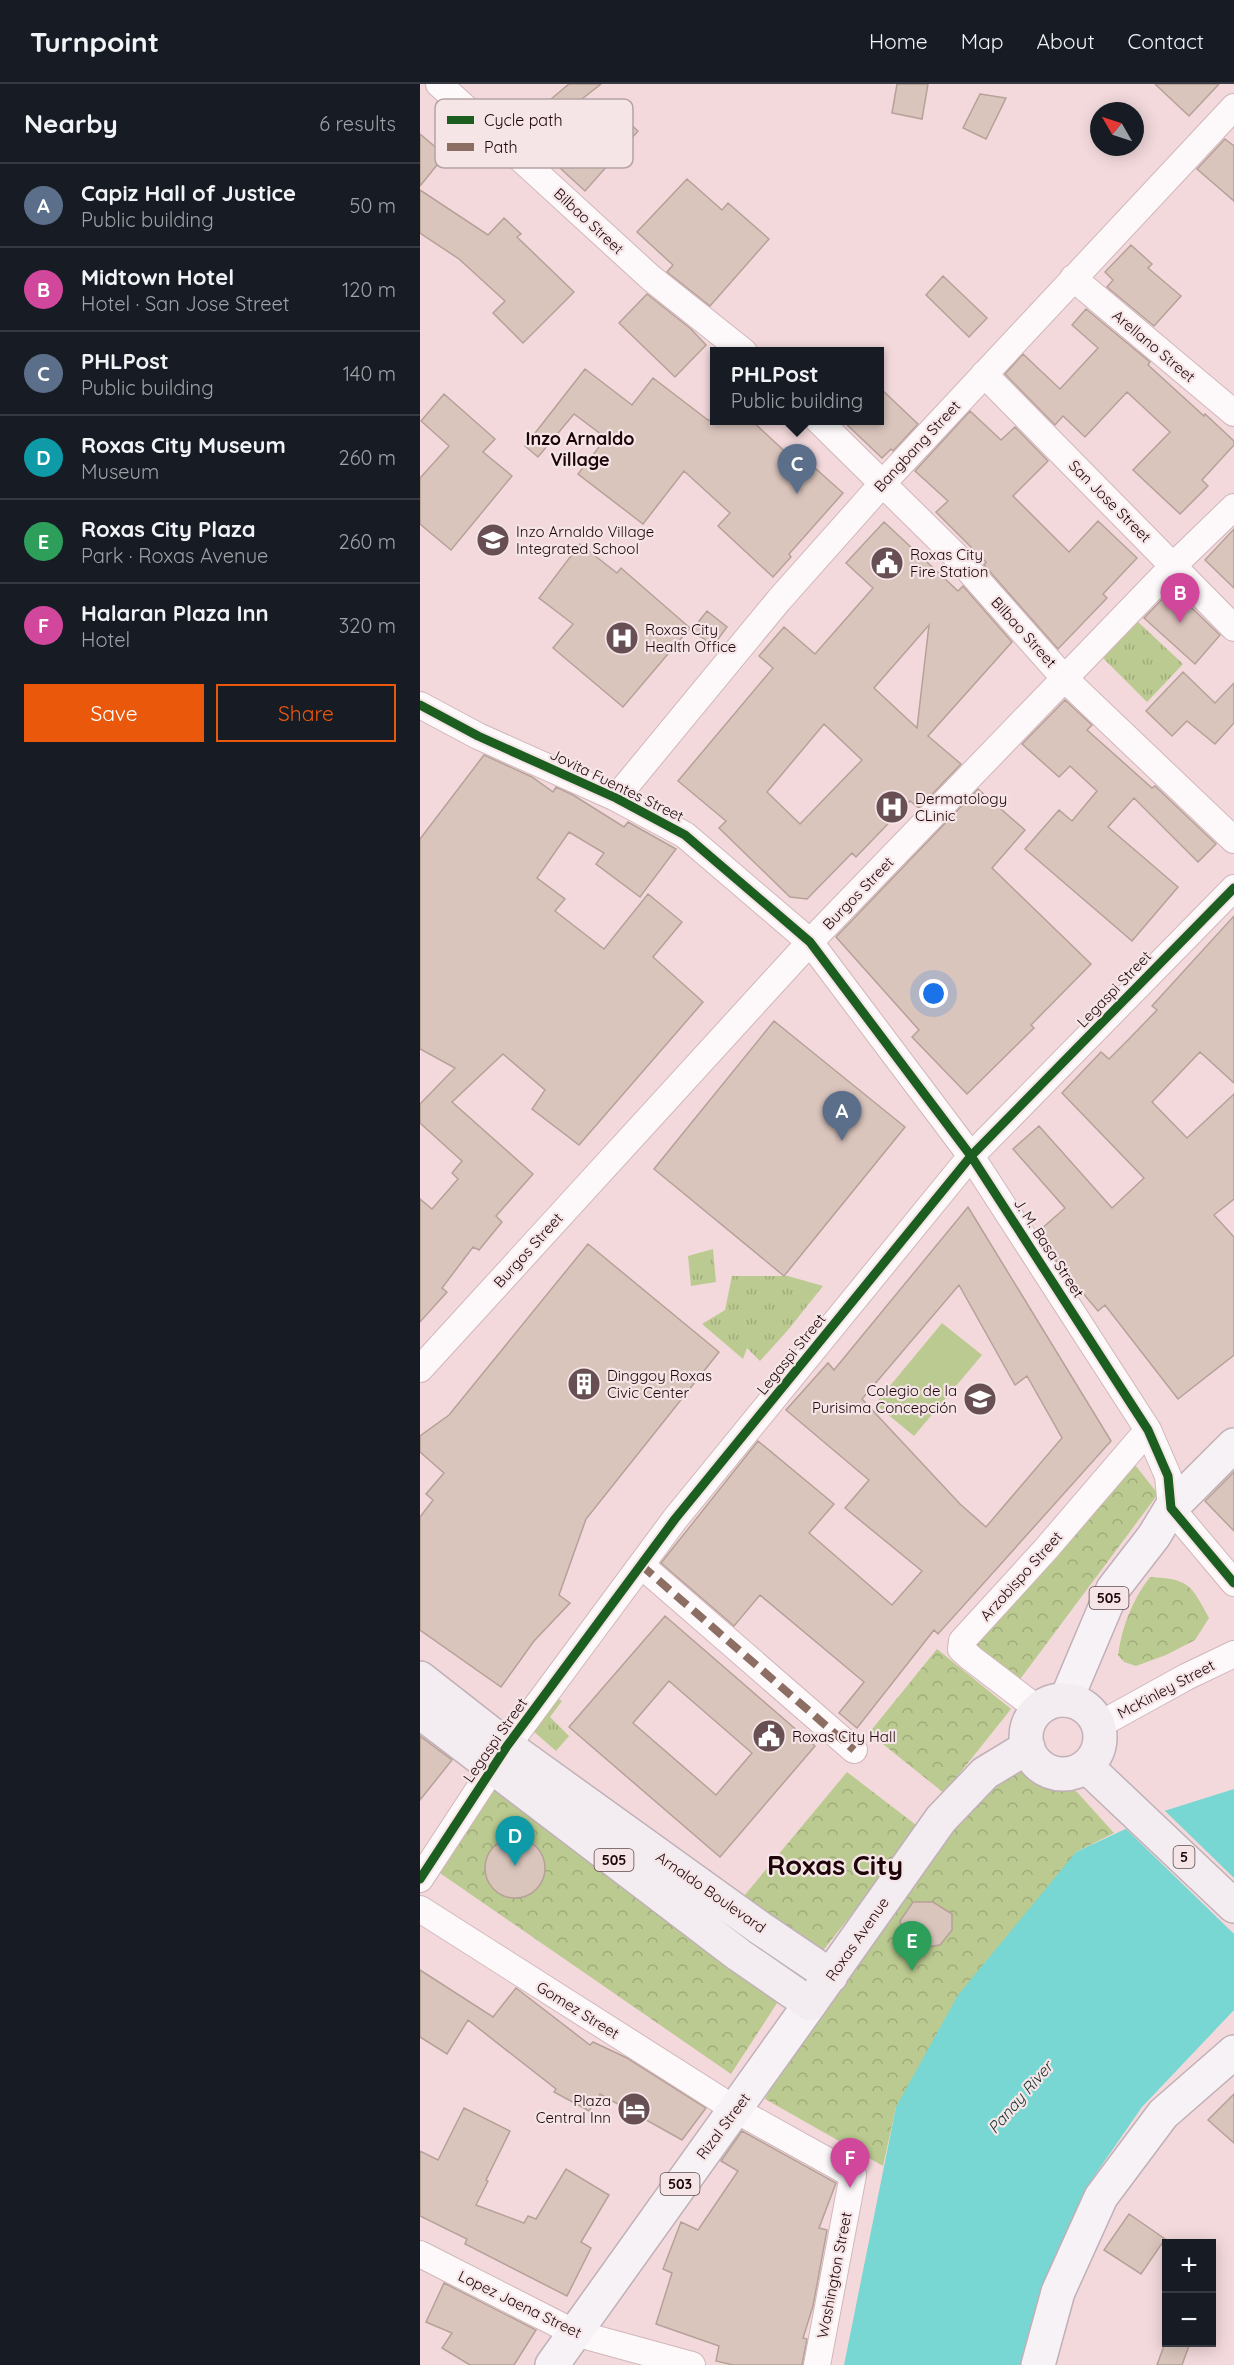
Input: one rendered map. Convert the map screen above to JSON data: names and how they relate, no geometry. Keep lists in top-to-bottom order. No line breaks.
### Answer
{"streets":{"highway":["505","5","Arnaldo Boulevard","Roxas Avenue"],"main road":["Rizal Street","503"],"street":["Bilbao Street","Arellano Street","Bangbang Street","San Jose Street","Jovita Fuentes Street","Burgos Street","Legaspi Street","J. M. Basa Street","Arzobispo Street","McKinley Street","Gomez Street","Washington Street","Lopez Jaena Street"]},"crossings":[["Bilbao Street","Bangbang Street"],["Bilbao Street","Burgos Street"],["Arellano Street","Bangbang Street"],["Bangbang Street","San Jose Street"],["Bangbang Street","Jovita Fuentes Street"],["San Jose Street","Burgos Street"],["Jovita Fuentes Street","Burgos Street"],["Jovita Fuentes Street","J. M. Basa Street"],["Burgos Street","J. M. Basa Street"],["Legaspi Street","J. M. Basa Street"],["Legaspi Street","Arnaldo Boulevard"],["J. M. Basa Street","Arzobispo Street"],["J. M. Basa Street","505"],["Arzobispo Street","505"],["Arzobispo Street","McKinley Street"],["Arzobispo Street","5"],["Arzobispo Street","Roxas Avenue"],["505","McKinley Street"],["505","5"],["505","Roxas Avenue"],["McKinley Street","5"],["McKinley Street","Roxas Avenue"],["5","Roxas Avenue"],["Arnaldo Boulevard","Roxas Avenue"],["Arnaldo Boulevard","Rizal Street"],["Roxas Avenue","Rizal Street"],["Gomez Street","Rizal Street"],["Gomez Street","Washington Street"],["Rizal Street","Washington Street"],["Rizal Street","Lopez Jaena Street"]],"districts":["Inzo Arnaldo Village","Roxas City"],"water":["Panay River"],"places":{"school or university":["Inzo Arnaldo Village Integrated School","Colegio de la Purisima Concepción"],"public building":["Roxas City Fire Station","Roxas City Hall"],"hospital":["Roxas City Health Office","Dermatology CLinic"],"building":["Dinggoy Roxas Civic Center"],"hotel":["Plaza Central Inn"]},"legend":["Cycle path","Path"],"north":"top left","page":{"header":"Turnpoint","nav":["Home","Map","About","Contact"],"heading":["Nearby","6 results"],"list":[{"mark":"A","name":"Capiz Hall of Justice","note":"Public building","value":"50 m"},{"mark":"B","name":"Midtown Hotel","note":"Hotel · San Jose Street","value":"120 m"},{"mark":"C","name":"PHLPost","note":"Public building","value":"140 m"},{"mark":"D","name":"Roxas City Museum","note":"Museum","value":"260 m"},{"mark":"E","name":"Roxas City Plaza","note":"Park · Roxas Avenue","value":"260 m"},{"mark":"F","name":"Halaran Plaza Inn","note":"Hotel","value":"320 m"}],"popup":["PHLPost","Public building"],"pins":["C","B","A","D","E","F"],"buttons":["Save","Share"],"map_buttons":["+","−"]}}
